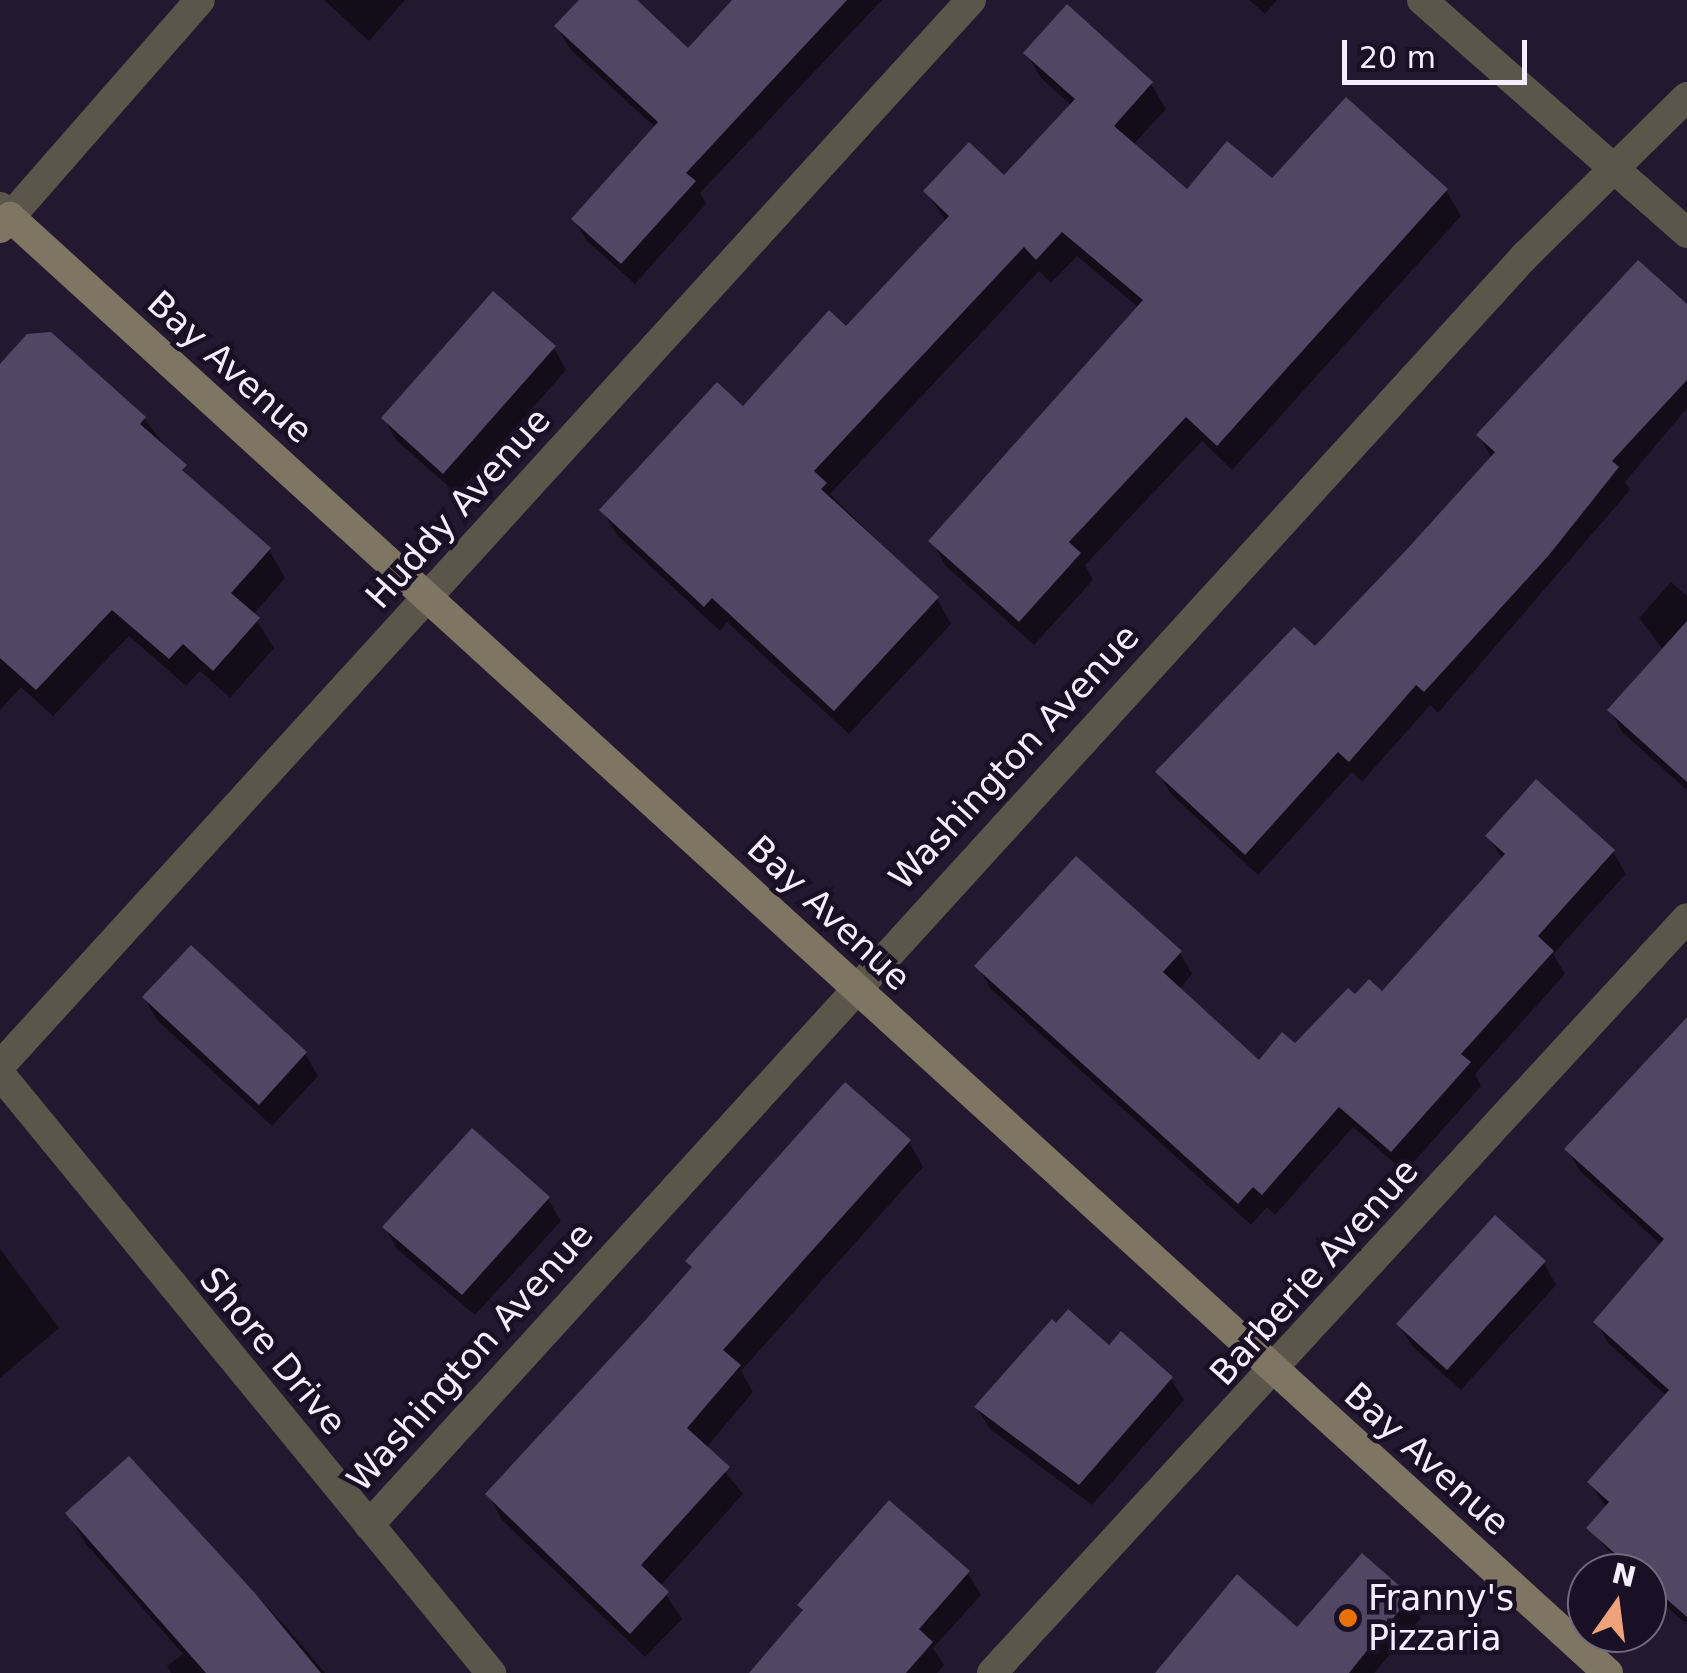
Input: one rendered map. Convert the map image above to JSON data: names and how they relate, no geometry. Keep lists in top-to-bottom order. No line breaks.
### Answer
{"streets":{"street":["Bay Avenue","Huddy Avenue","Washington Avenue","Barberie Avenue","Shore Drive"]},"crossings":[["Bay Avenue","Huddy Avenue"],["Bay Avenue","Washington Avenue"],["Bay Avenue","Barberie Avenue"],["Washington Avenue","Shore Drive"]],"places":["Franny's Pizzaria"],"scale_bar":"20 m","north":"top"}
